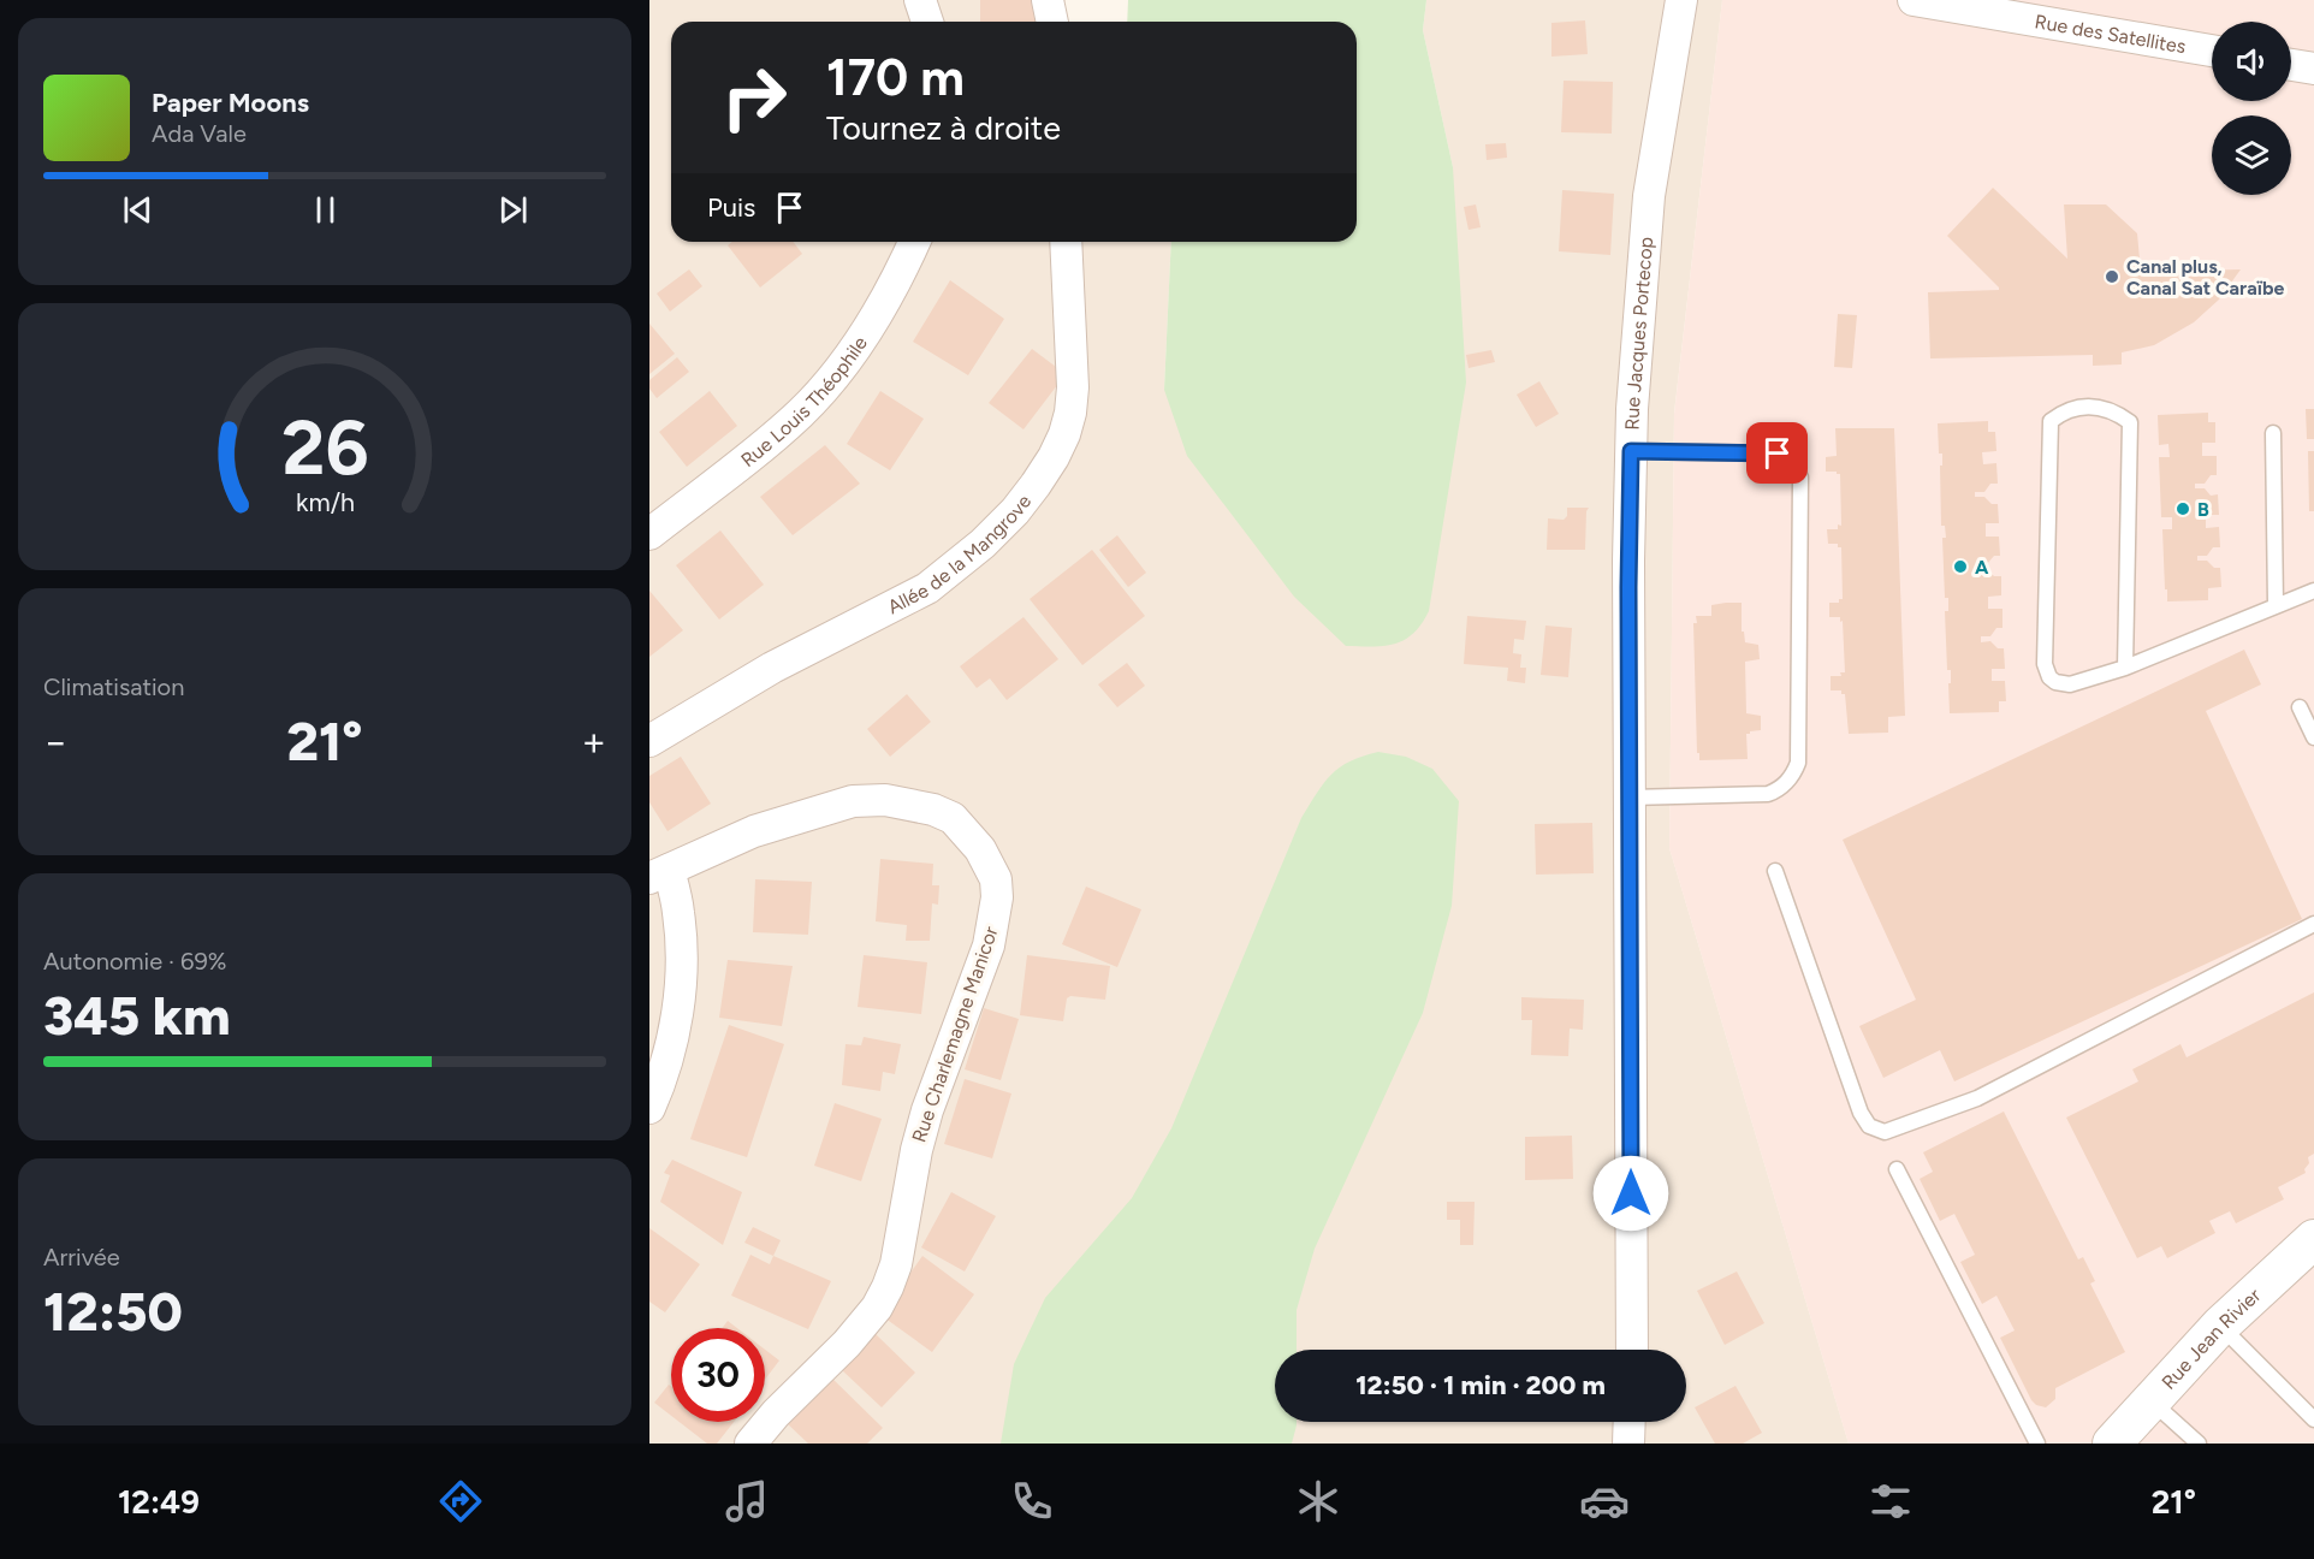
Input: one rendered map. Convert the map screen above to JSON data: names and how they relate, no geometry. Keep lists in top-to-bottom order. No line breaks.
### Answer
{"streets":{"street":["Rue des Satellites","Rue Jacques Portecop","Rue Louis Théophile","Allée de la Mangrove","Rue Charlemagne Manicor","Rue Jean Rivier"]},"places":["Canal plus, Canal Sat Caraïbe","B","A"],"page":{"turn":["170 m","Tournez à droite"],"song":["Paper Moons","Ada Vale"],"then":"Puis","tile":["Climatisation",["Autonomie · 69%","345 km"],["Arrivée","12:50"]],"heat":["−","21°","+"],"limit":"30","trip":"12:50 · 1 min · 200 m","tabs":["12:49","21°"],"gauge":["26","km/h"]}}
